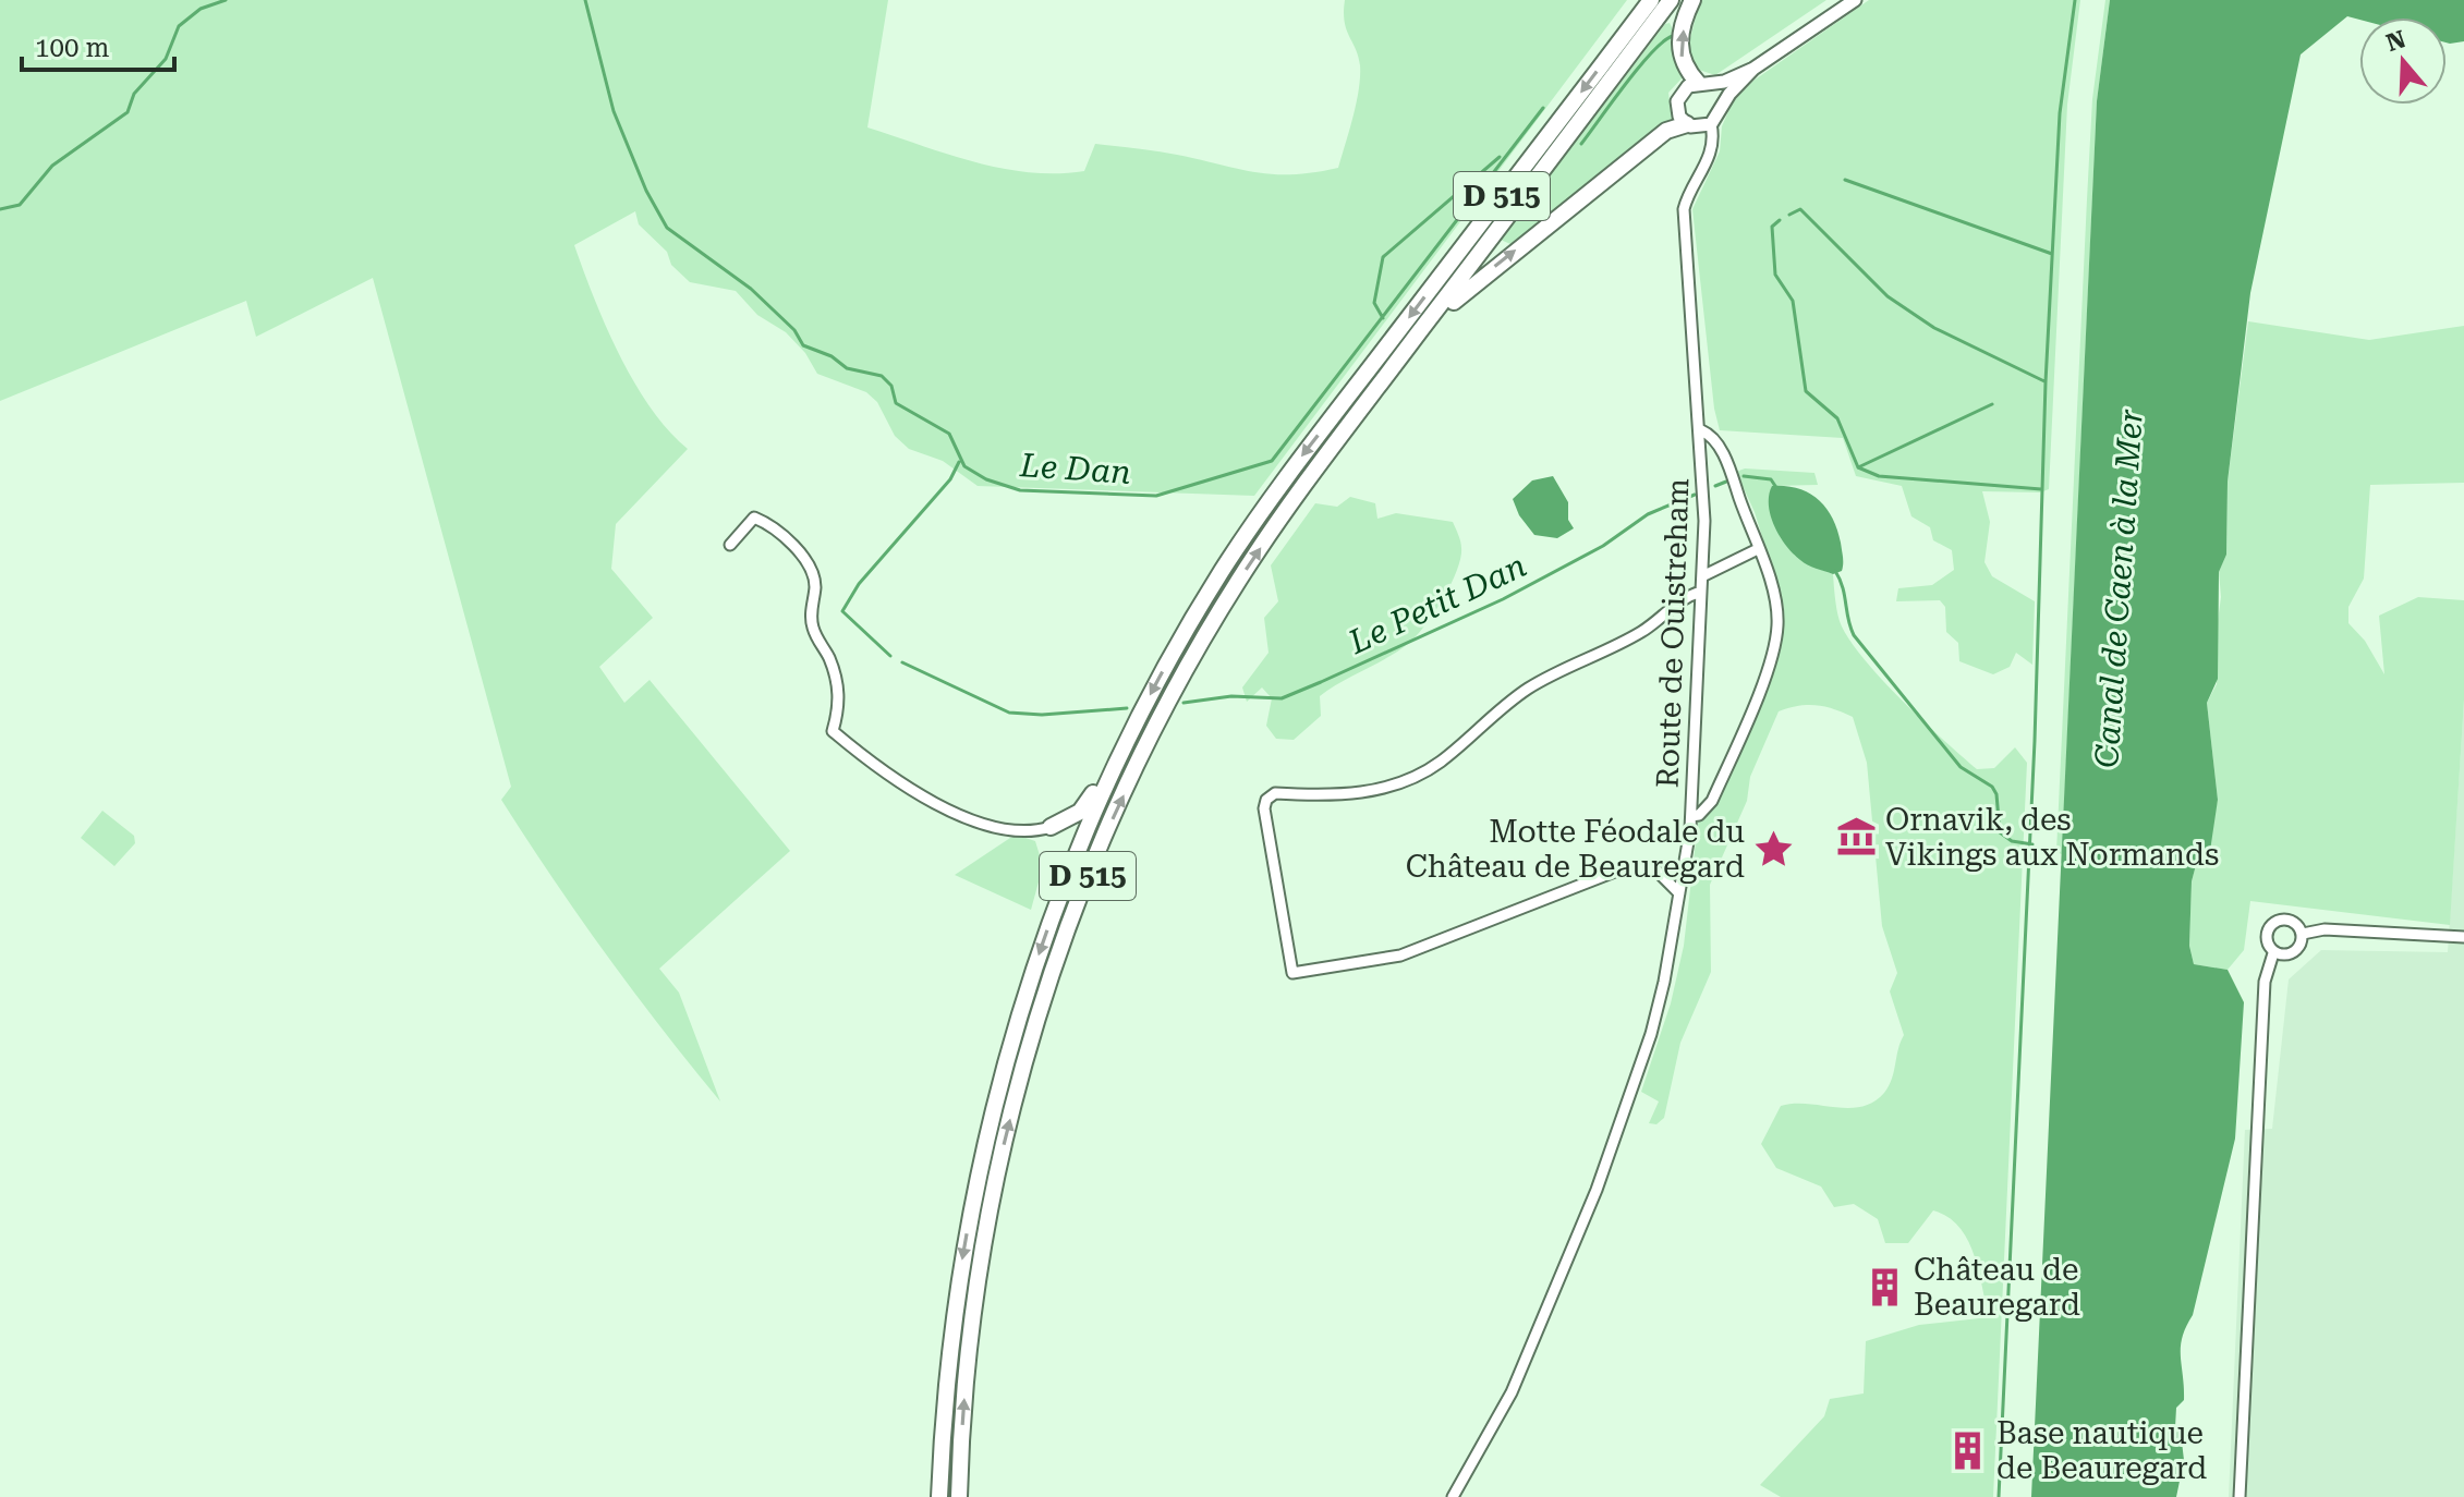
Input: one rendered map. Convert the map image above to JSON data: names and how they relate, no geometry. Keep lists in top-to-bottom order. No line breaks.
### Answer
{"streets":{"highway":["D 515"],"street":["Route de Ouistreham"]},"water":["Le Dan","Canal de Caen à la Mer","Le Petit Dan"],"places":{"museum":["Ornavik, des Vikings aux Normands"],"place":["Motte Féodale du Château de Beauregard"],"building":["Château de Beauregard","Base nautique de Beauregard"]},"scale_bar":"100 m","north":"top"}
